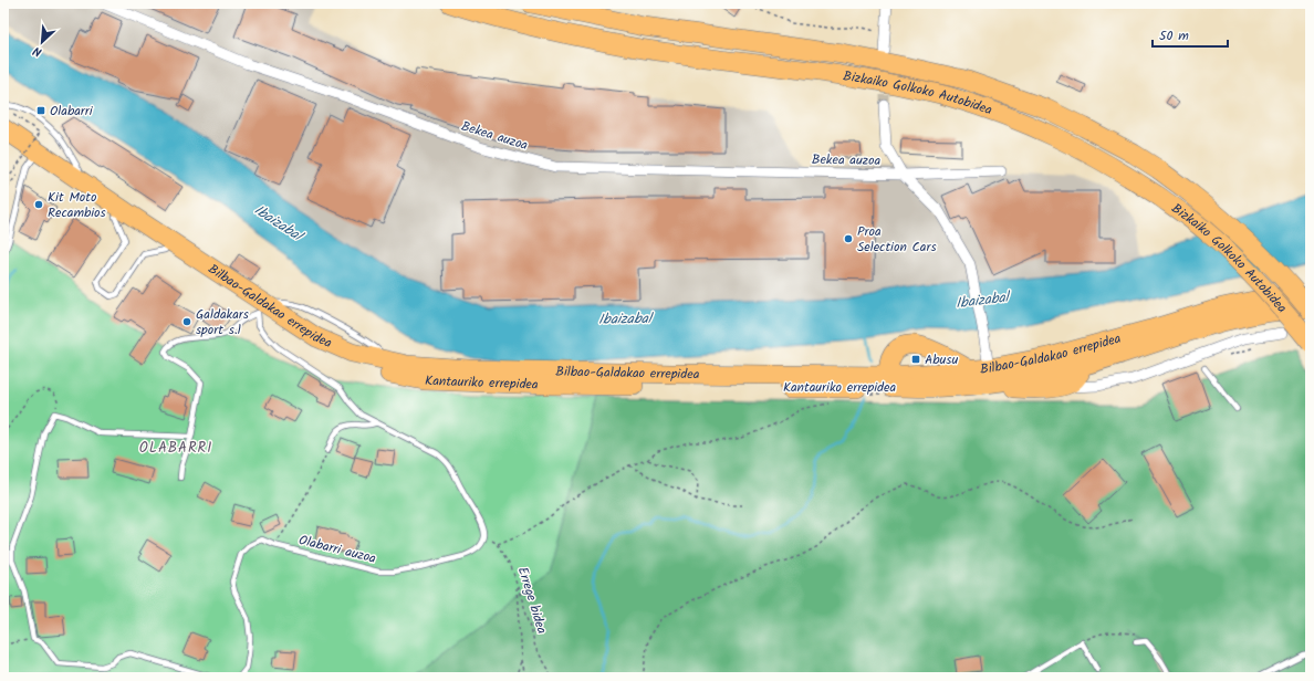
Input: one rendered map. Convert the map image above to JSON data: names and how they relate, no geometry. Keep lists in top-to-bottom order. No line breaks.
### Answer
{"streets":{"highway":["Bizkaiko Golkoko Autobidea","Bilbao-Galdakao errepidea","Kantauriko errepidea"],"street":["Bekea auzoa"],"lane":["Olabarri auzoa"],"path":["Errege bidea"]},"crossings":[["Bizkaiko Golkoko Autobidea","Bilbao-Galdakao errepidea"],["Bekea auzoa","Kantauriko errepidea"],["Bilbao-Galdakao errepidea","Kantauriko errepidea"],["Olabarri auzoa","Errege bidea"]],"districts":["OLABARRI"],"water":["Ibaizabal"],"places":{"transit":["Olabarri","Abusu"],"other":["Kit Moto Recambios","Proa Selection Cars","Galdakars sport s.l"]},"scale_bar":"50 m","north":"bottom left"}
